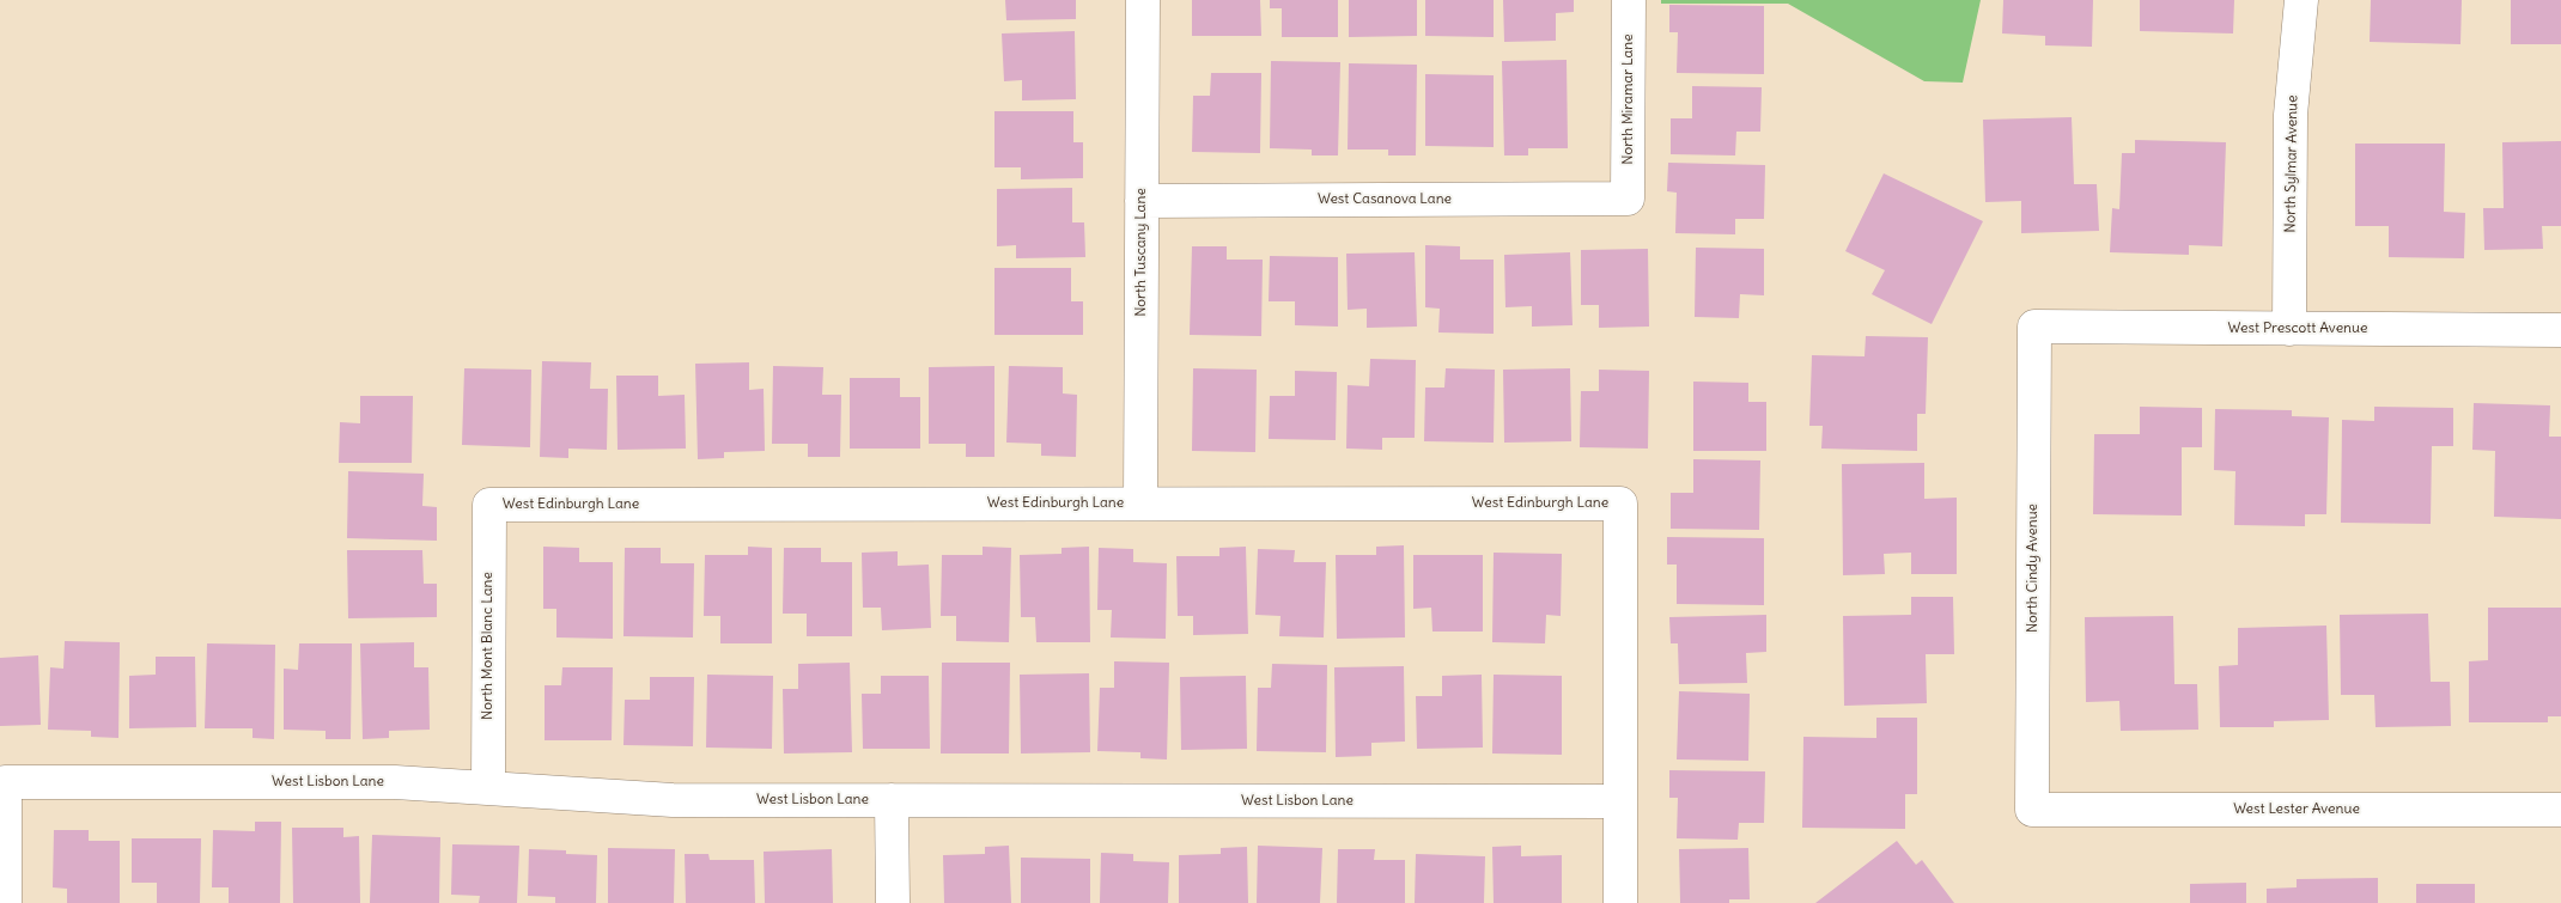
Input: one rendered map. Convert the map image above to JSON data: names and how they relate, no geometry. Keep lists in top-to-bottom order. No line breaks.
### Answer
{"streets":{"street":["North Miramar Lane","North Sylmar Avenue","West Casanova Lane","North Tuscany Lane","West Prescott Avenue","West Edinburgh Lane","North Cindy Avenue","North Mont Blanc Lane","West Lisbon Lane","West Lester Avenue"]},"crossings":[["North Miramar Lane","West Casanova Lane"],["North Sylmar Avenue","West Prescott Avenue"],["West Casanova Lane","North Tuscany Lane"],["North Tuscany Lane","West Edinburgh Lane"],["West Prescott Avenue","North Cindy Avenue"],["West Edinburgh Lane","North Mont Blanc Lane"],["West Edinburgh Lane","West Lisbon Lane"],["North Cindy Avenue","West Lester Avenue"],["North Mont Blanc Lane","West Lisbon Lane"]]}
